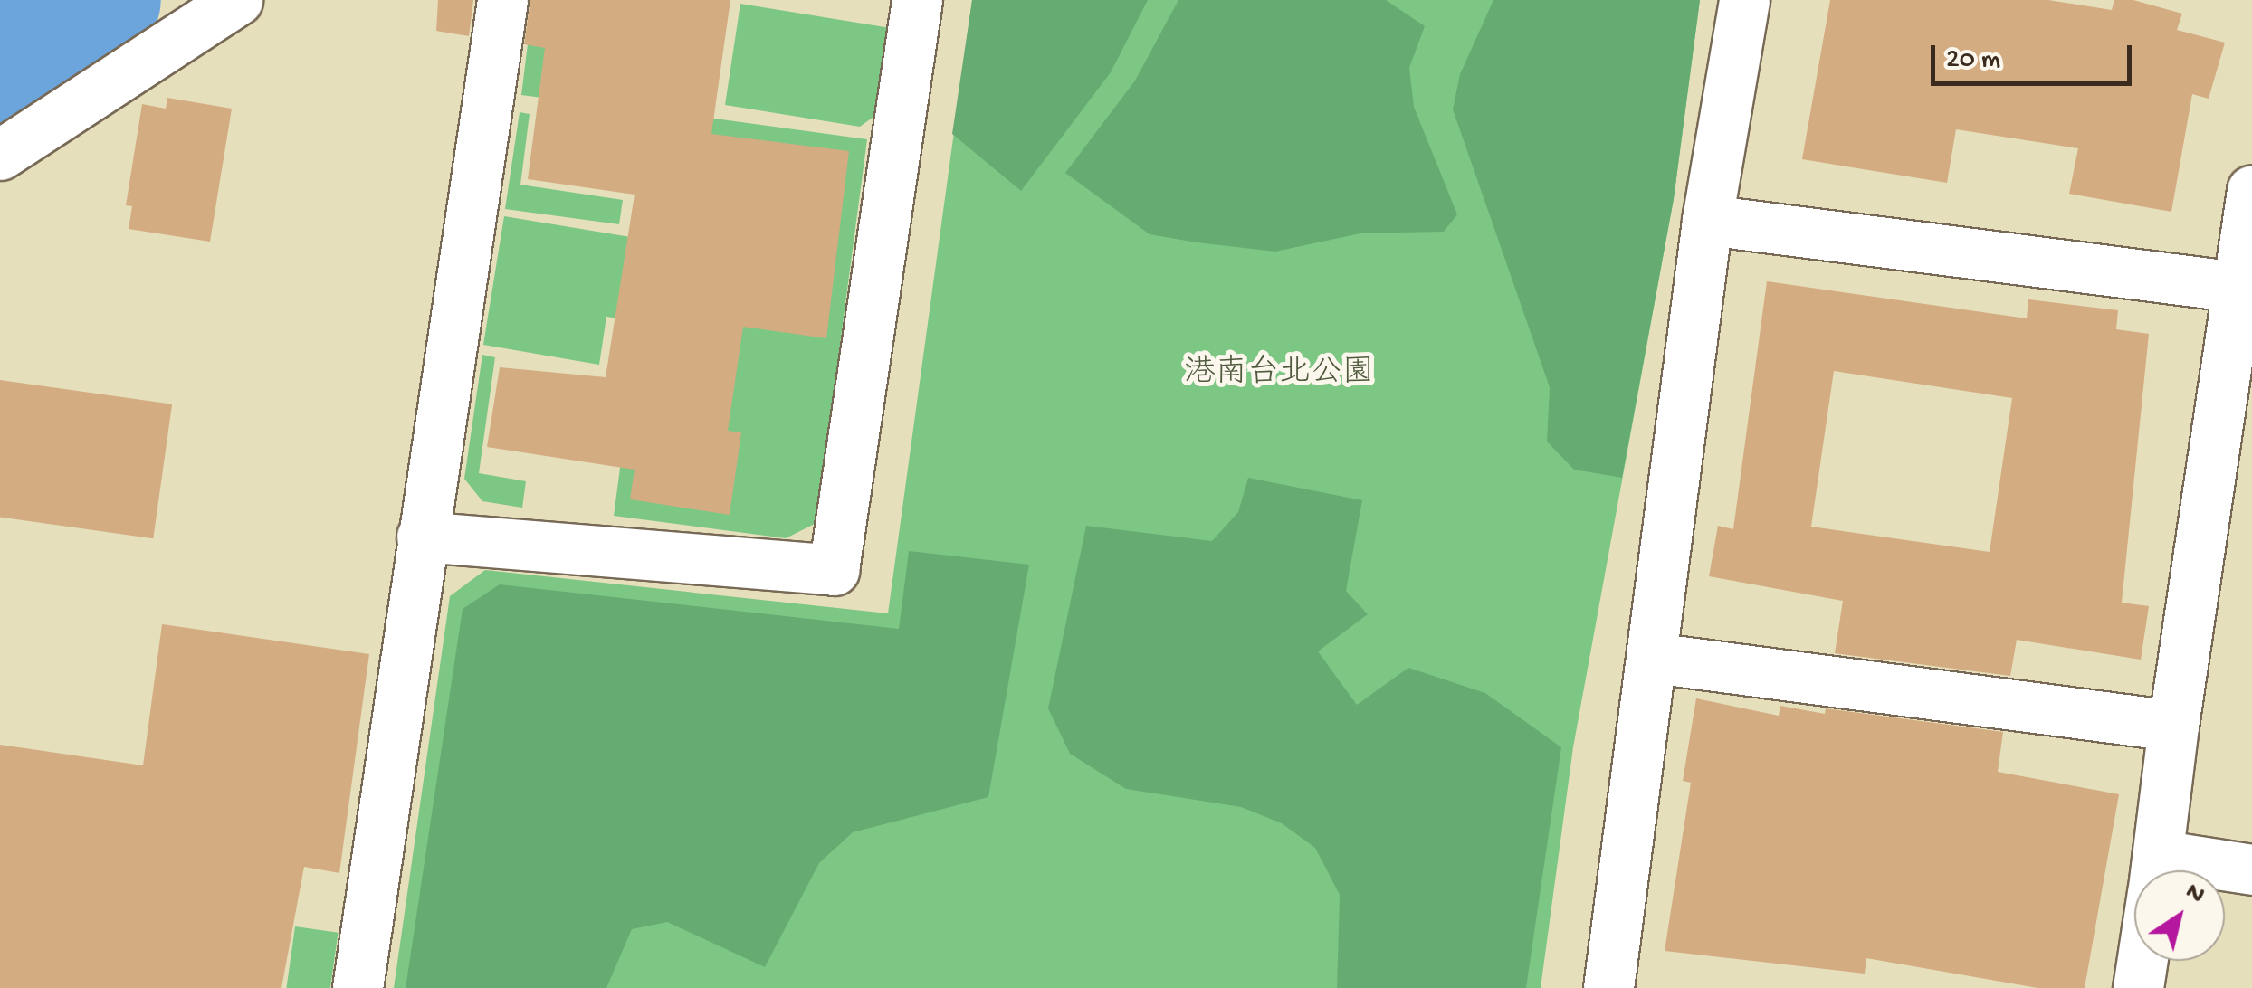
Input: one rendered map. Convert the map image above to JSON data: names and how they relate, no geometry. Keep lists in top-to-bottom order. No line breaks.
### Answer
{"parks":["港南台北公園"],"scale_bar":"20 m","north":"top right"}
